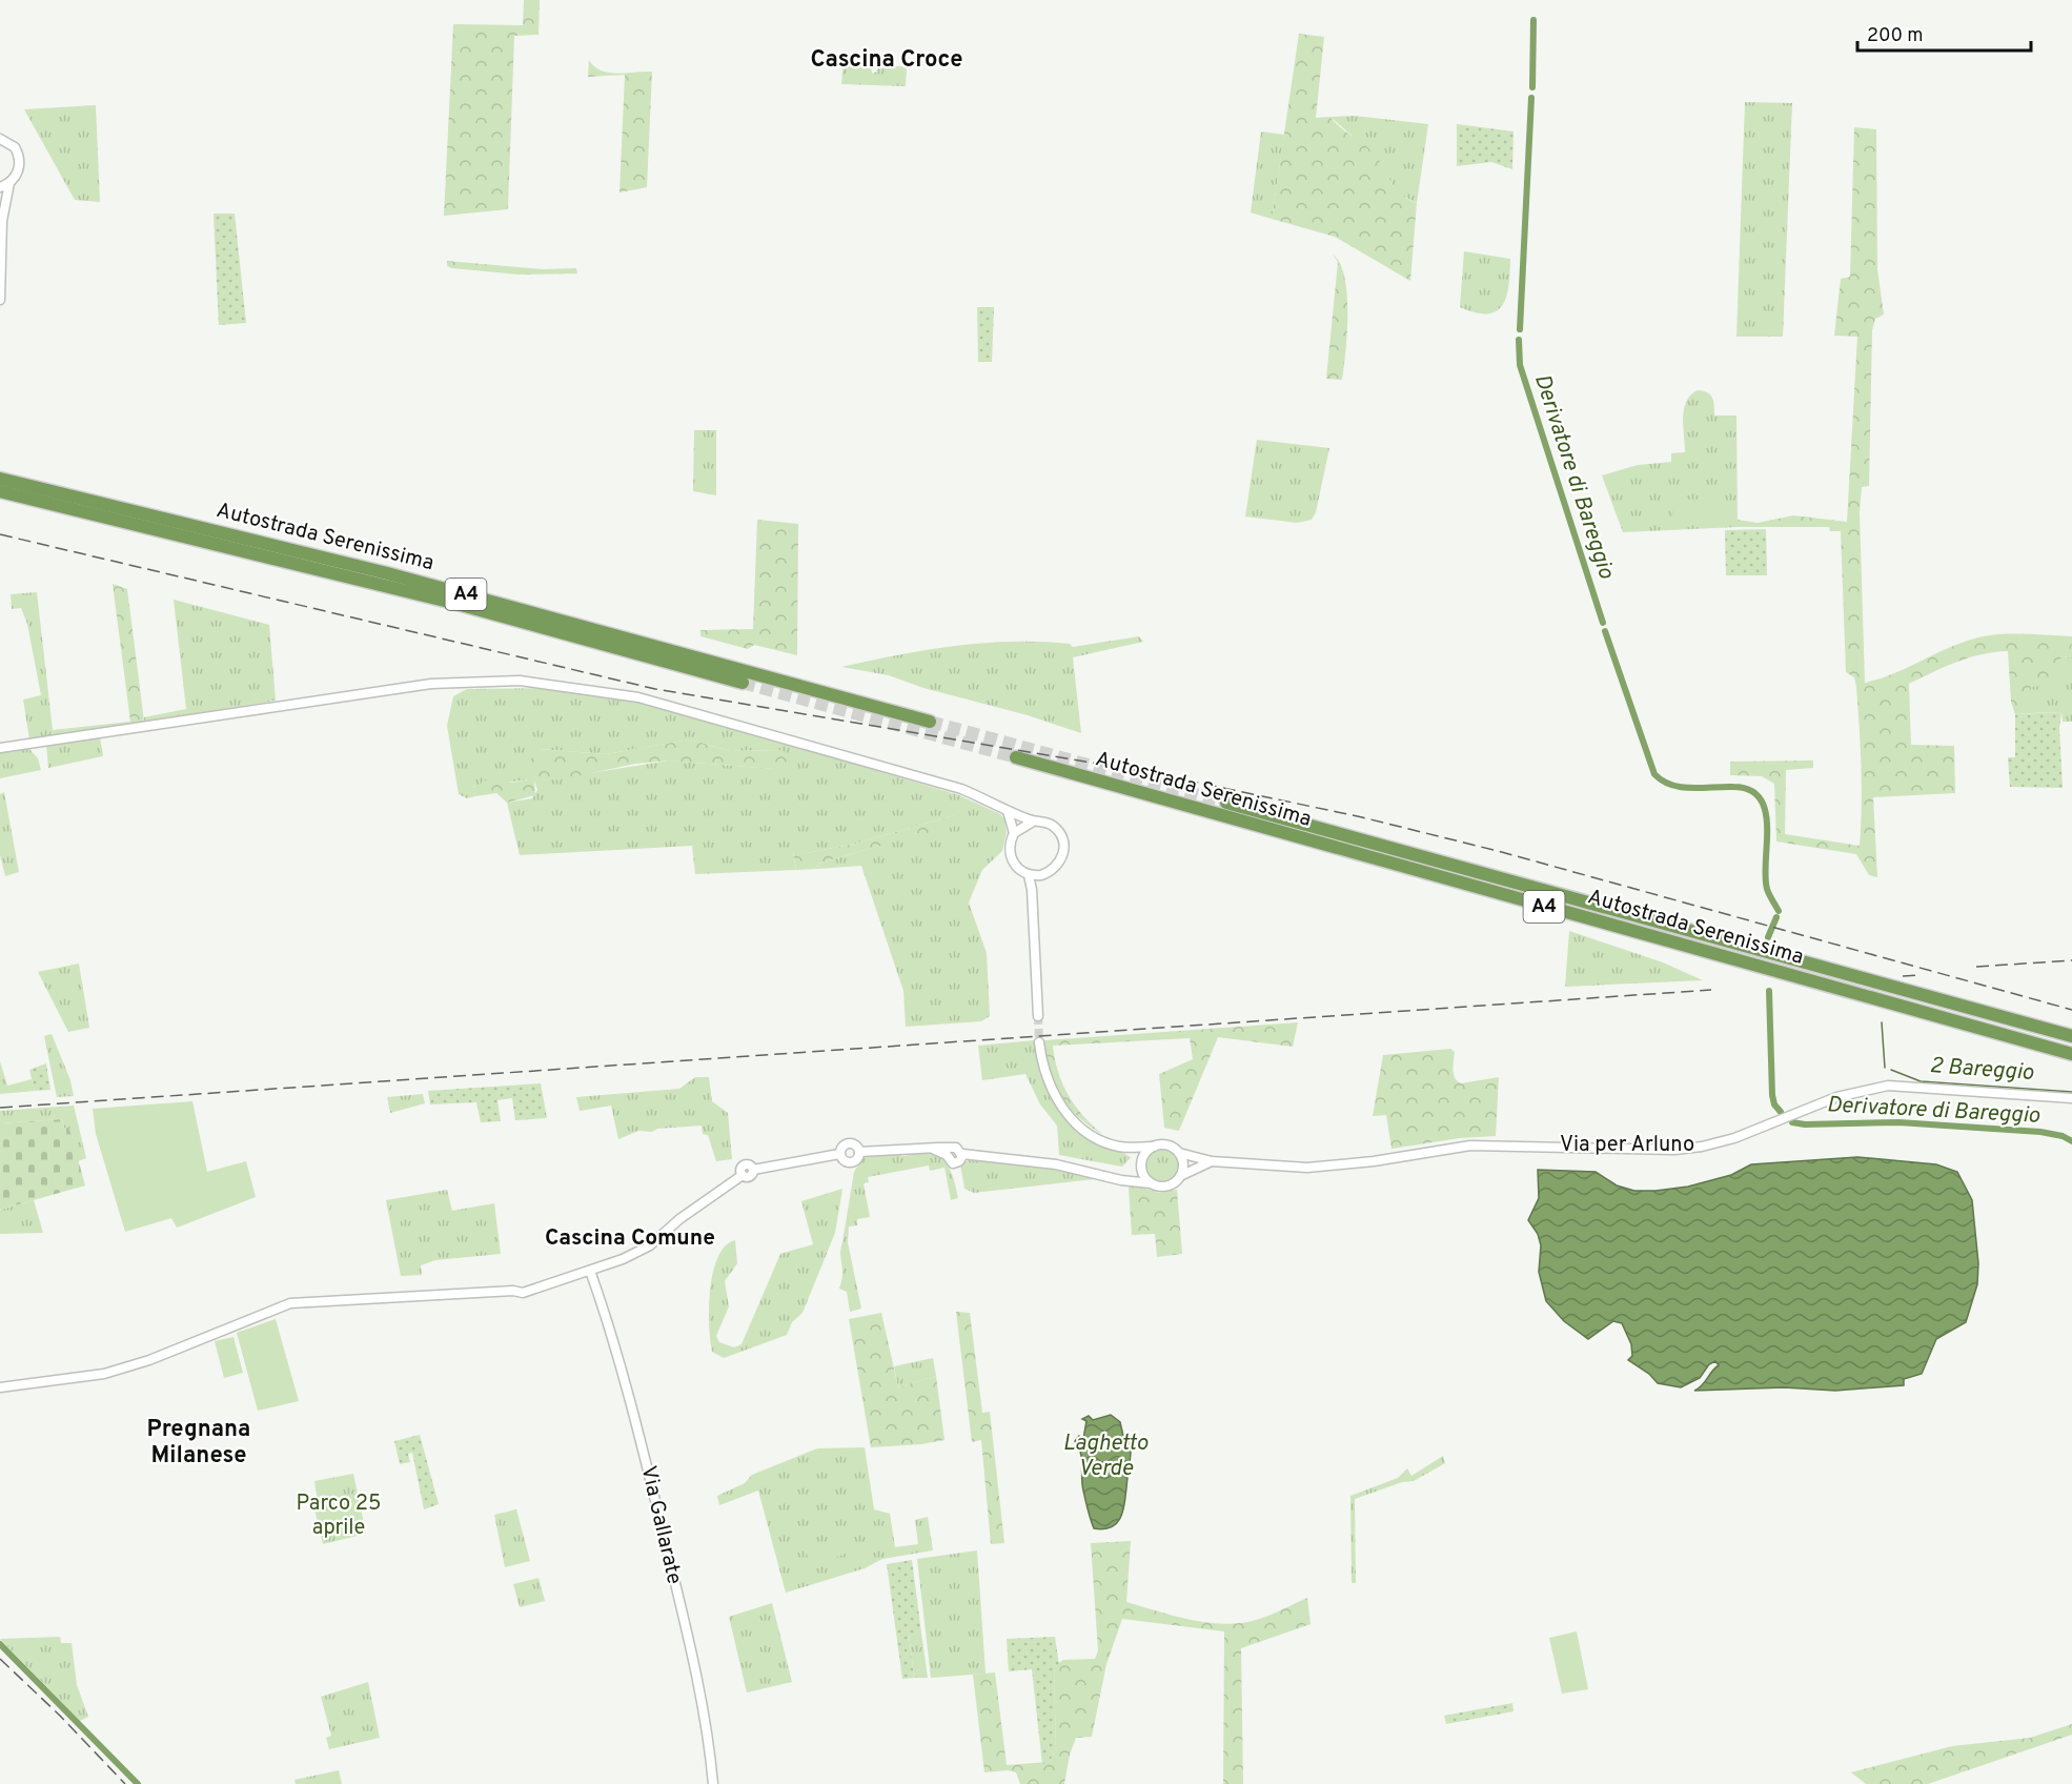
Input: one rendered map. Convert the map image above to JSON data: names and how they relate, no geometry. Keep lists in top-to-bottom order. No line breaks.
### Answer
{"streets":{"highway":["Autostrada Serenissima","A4"],"street":["Via per Arluno","Via Gallarate"]},"districts":["Cascina Croce","Cascina Comune","Pregnana Milanese"],"water":["Derivatore di Bareggio","2 Bareggio","Laghetto Verde"],"parks":["Parco 25 aprile"],"scale_bar":"200 m"}
